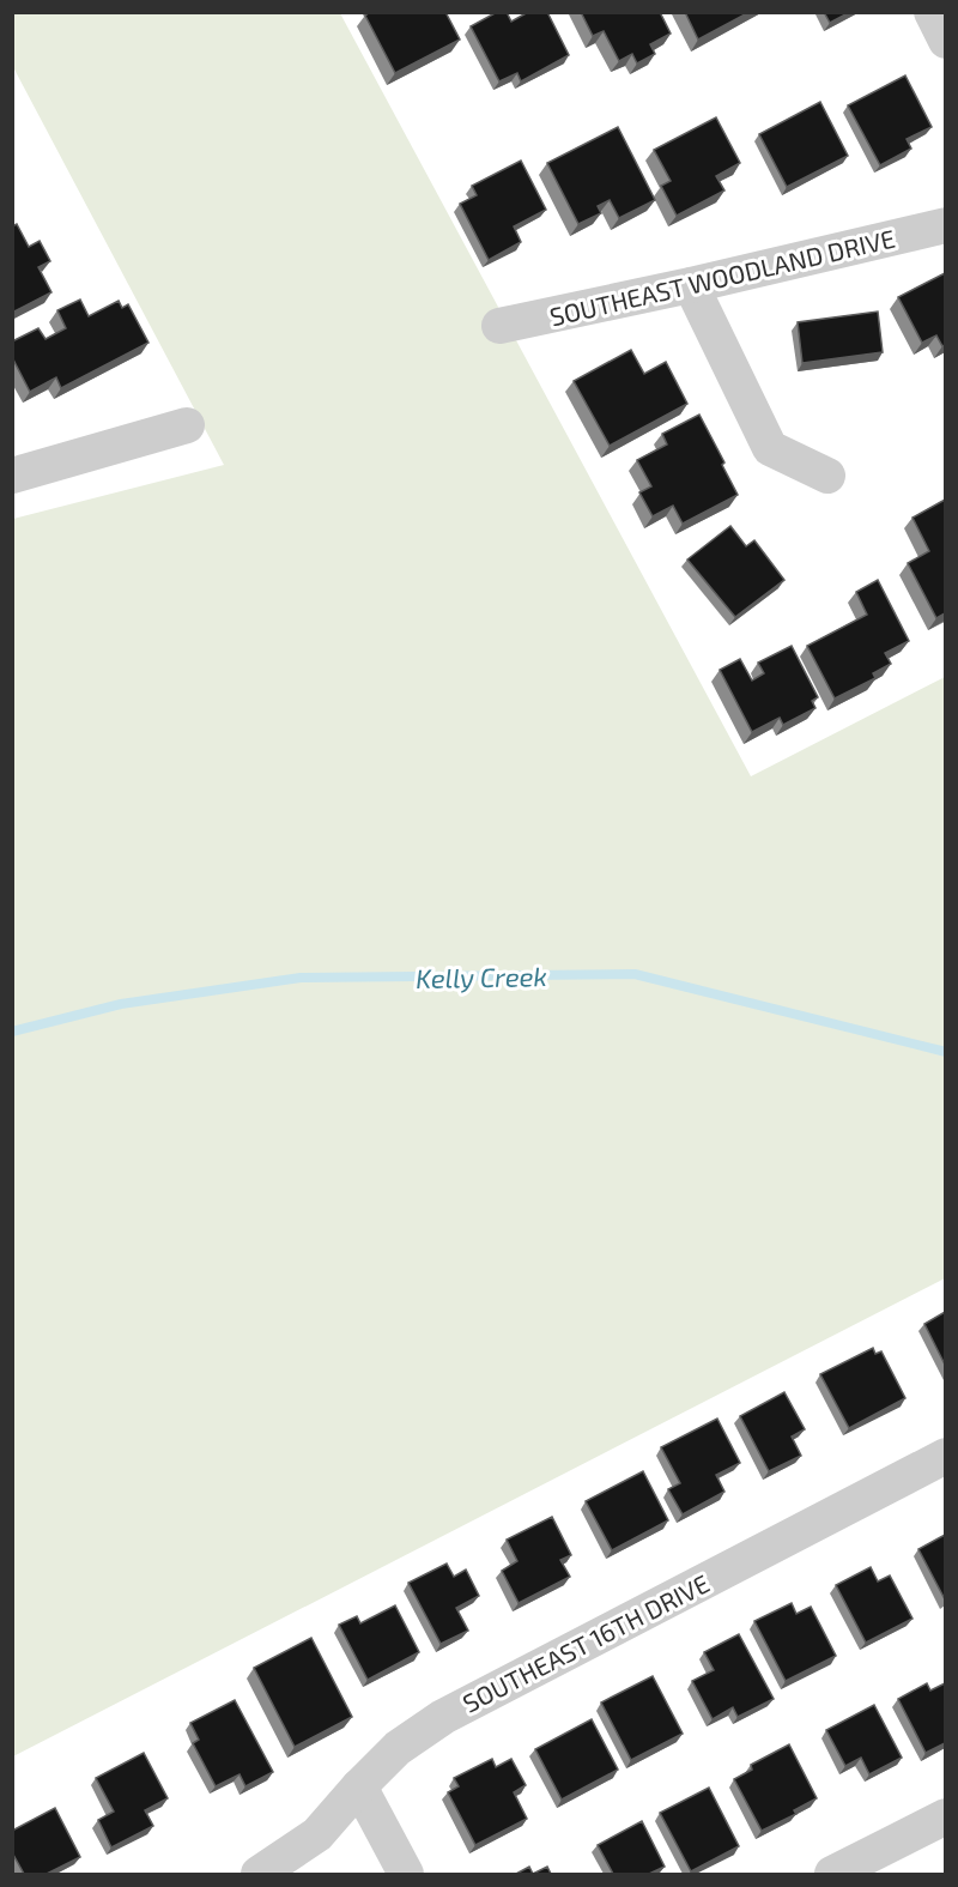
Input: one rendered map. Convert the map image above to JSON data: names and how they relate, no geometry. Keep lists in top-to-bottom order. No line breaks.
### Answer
{"streets":{"street":["SOUTHEAST WOODLAND DRIVE","SOUTHEAST 16TH DRIVE"]},"water":["Kelly Creek"]}
